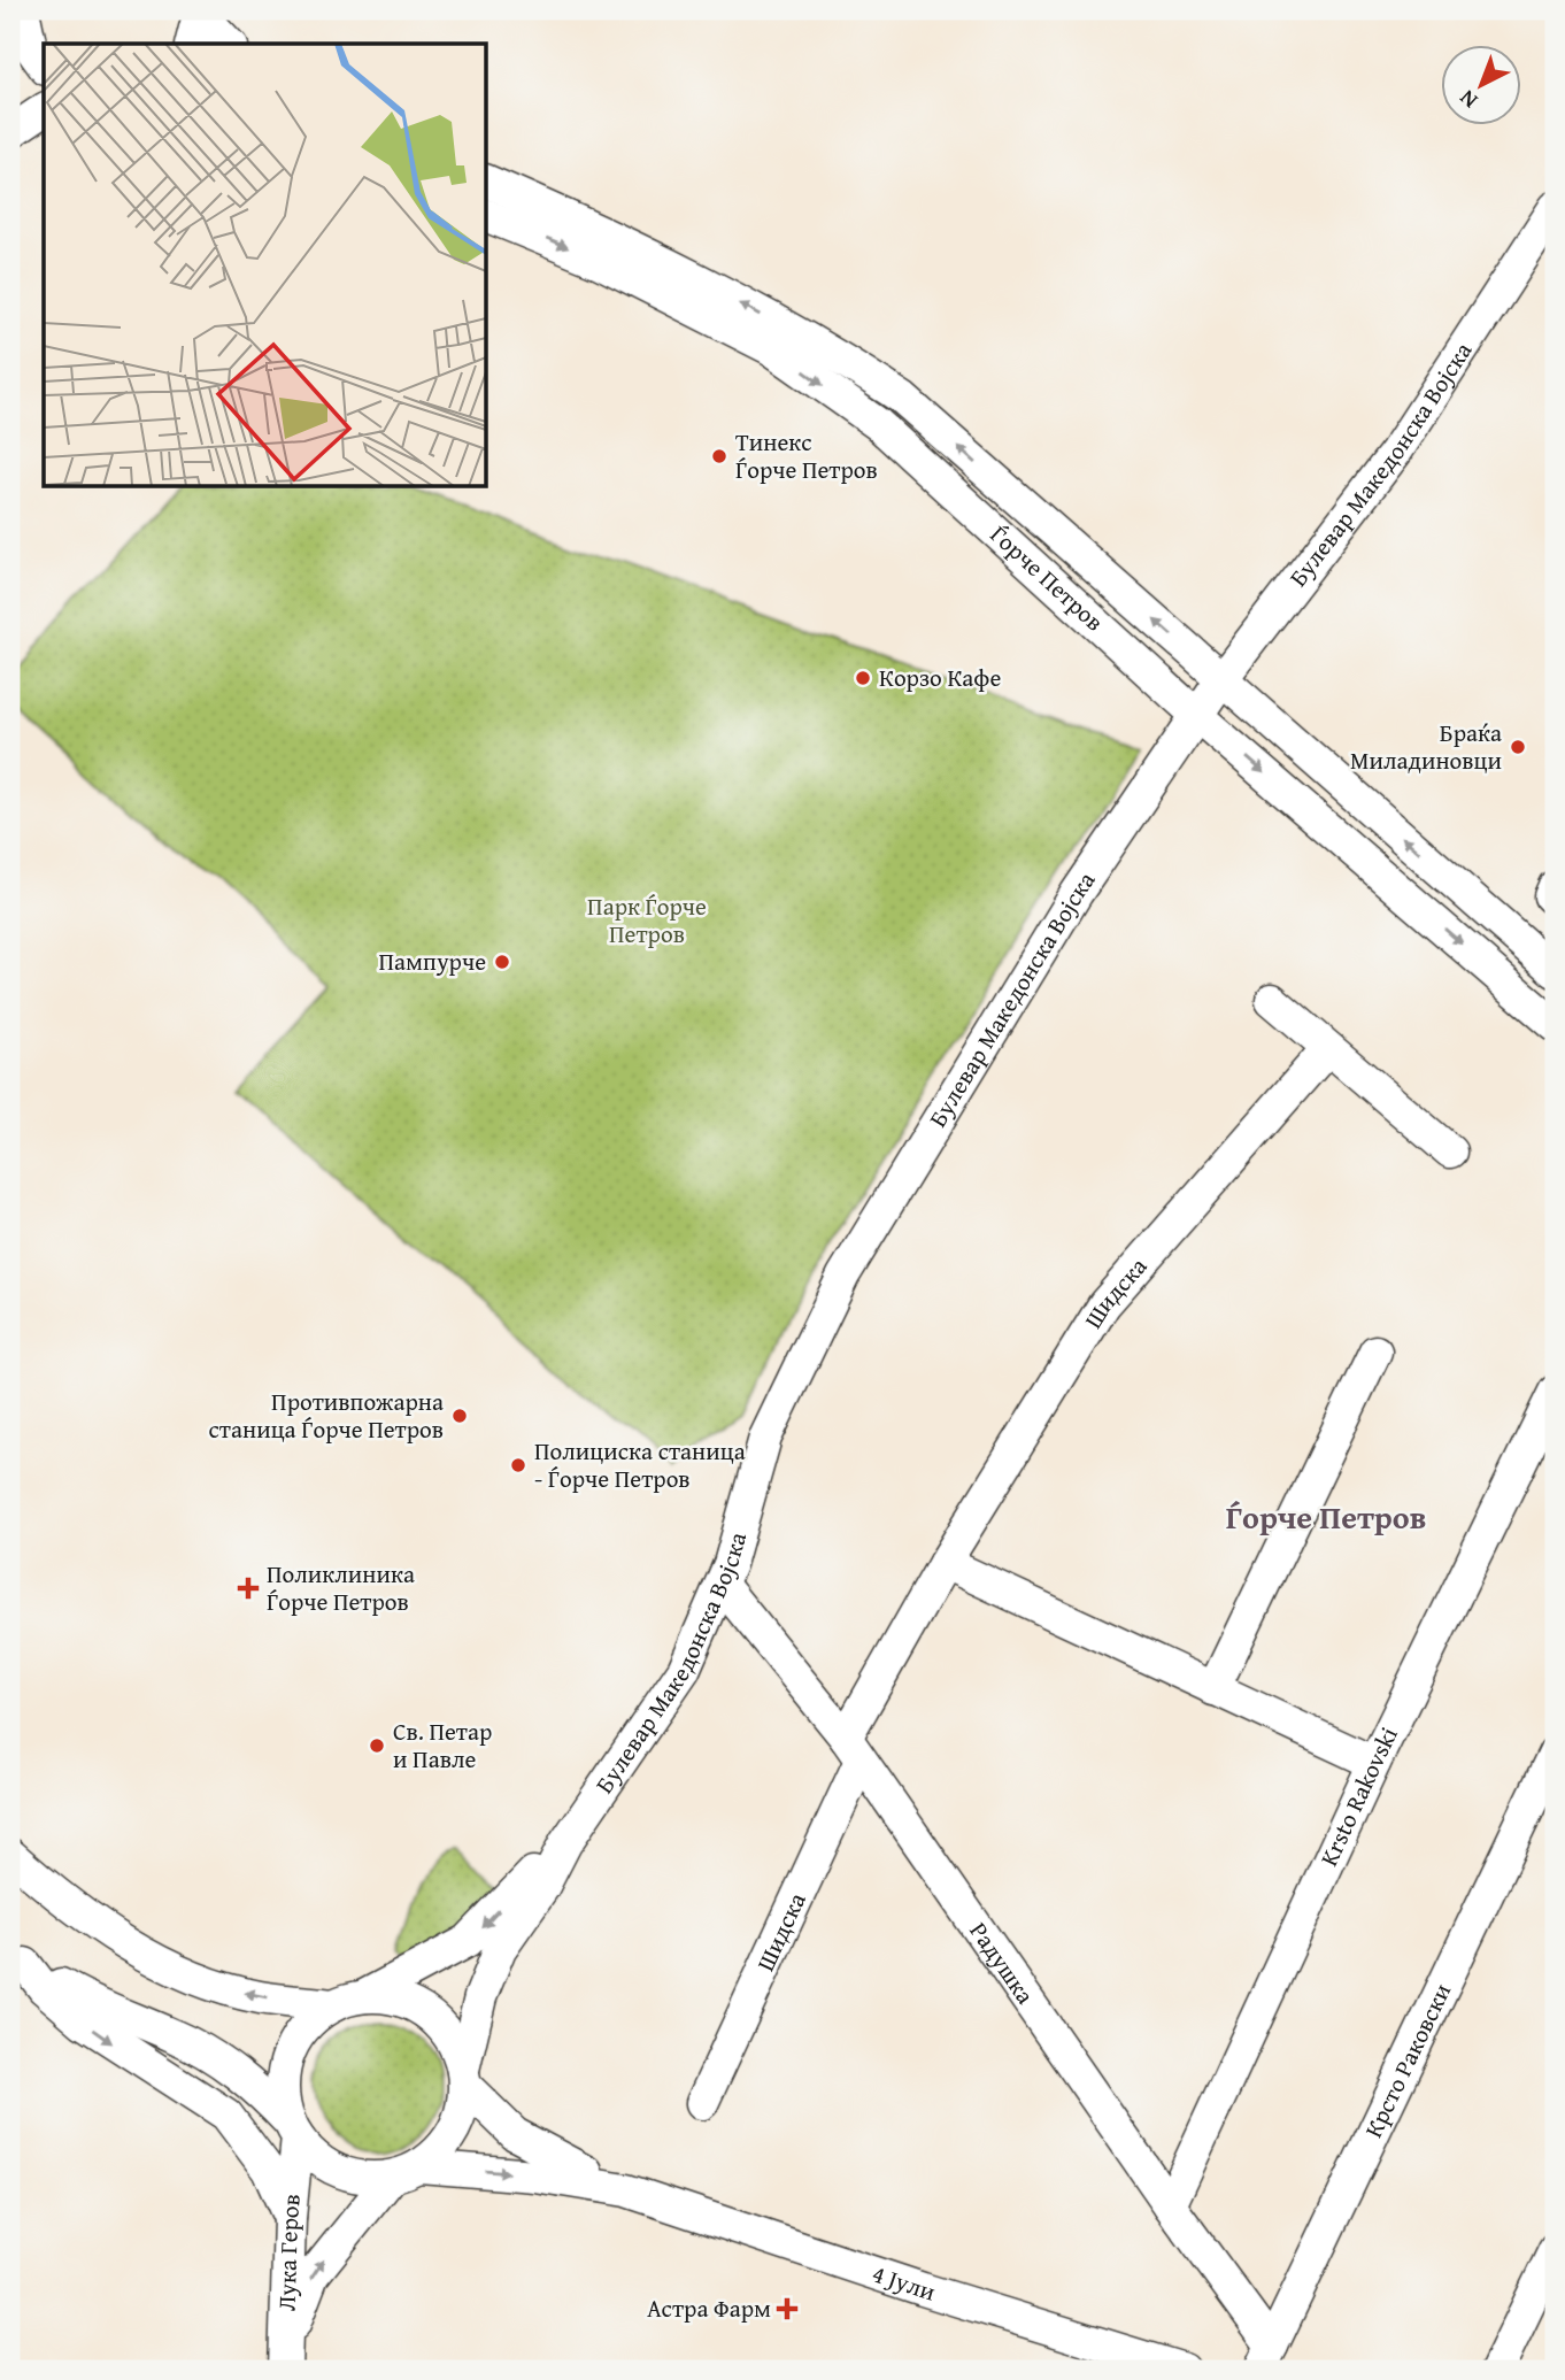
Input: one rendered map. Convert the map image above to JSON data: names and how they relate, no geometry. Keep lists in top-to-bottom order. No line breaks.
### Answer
{"streets":{"street":["Булевар Македонска Војска","Ѓорче Петров","Шидска","Krsto Rakovski","Радушка","Крсто Раковски","Лука Геров","4 Јули"]},"crossings":[["Булевар Македонска Војска","Ѓорче Петров"],["Булевар Македонска Војска","Радушка"],["Булевар Македонска Војска","Лука Геров"],["Булевар Македонска Војска","4 Јули"],["Шидска","Радушка"],["Krsto Rakovski","Радушка"],["Радушка","Крсто Раковски"],["Лука Геров","4 Јули"]],"one_way":["Лука Геров"],"districts":["Ѓорче Петров"],"parks":["Парк Ѓорче Петров"],"places":{"other":["Тинекс Ѓорче Петров","Корзо Кафе","Браќа Миладиновци","Пампурче","Противпожарна станица Ѓорче Петров","Полициска станица - Ѓорче Петров","Св. Петар и Павле"],"health":["Поликлиника Ѓорче Петров","Астра Фарм"]},"north":"bottom left"}
